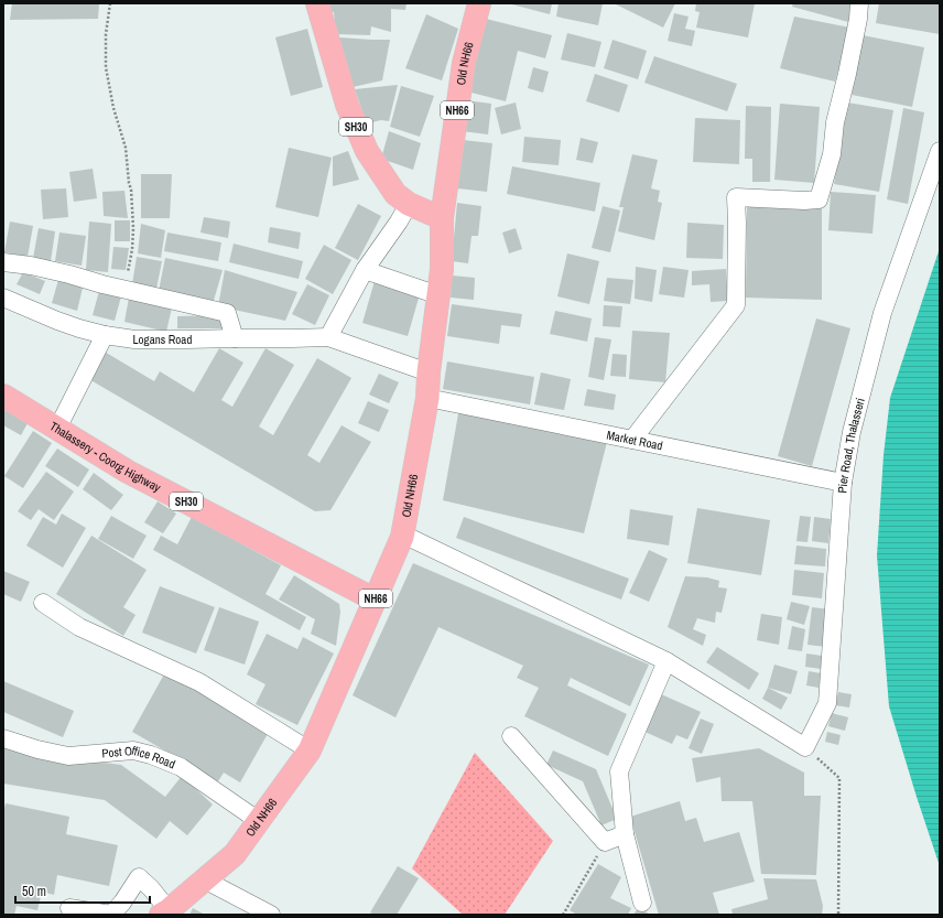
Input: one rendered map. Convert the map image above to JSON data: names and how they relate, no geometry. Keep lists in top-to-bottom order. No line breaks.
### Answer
{"streets":{"main road":["Old NH66","NH66","SH30","Thalassery - Coorg Highway"],"street":["Logans Road","Market Road","Pier Road, Thalasseri","Post Office Road"]},"crossings":[["Old NH66","SH30"],["Old NH66","Logans Road"],["Old NH66","Market Road"],["Old NH66","Thalassery - Coorg Highway"],["Old NH66","Post Office Road"],["Market Road","Pier Road, Thalasseri"]],"scale_bar":"50 m"}
